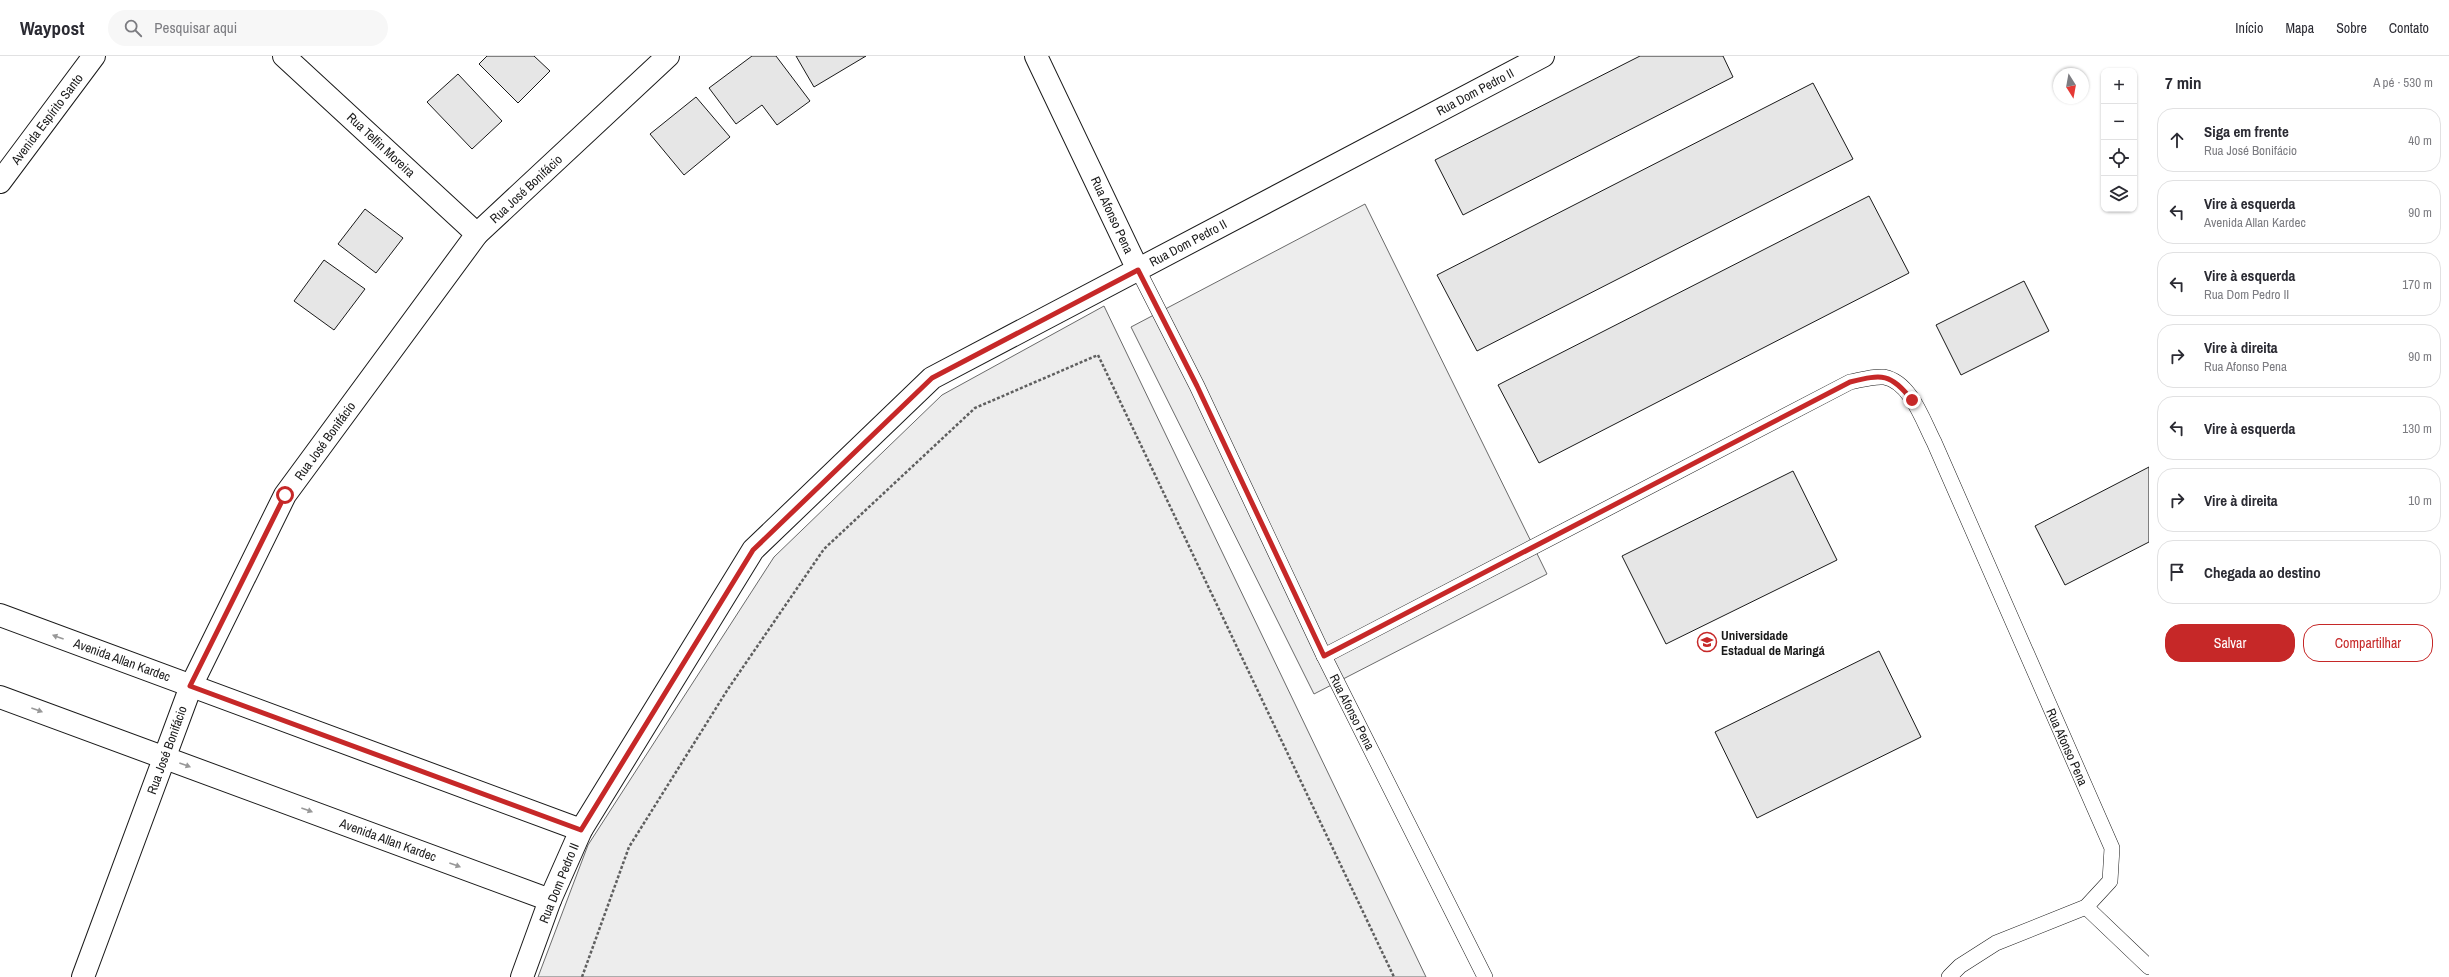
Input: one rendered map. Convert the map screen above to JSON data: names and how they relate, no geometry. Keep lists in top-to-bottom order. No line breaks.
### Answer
{"streets":{"street":["Rua Dom Pedro II","Avenida Espírito Santo","Rua Telfin Moreira","Rua José Bonifácio","Rua Afonso Pena","Avenida Allan Kardec"]},"crossings":[["Rua Dom Pedro II","Rua Afonso Pena"],["Rua Dom Pedro II","Avenida Allan Kardec"],["Rua Telfin Moreira","Rua José Bonifácio"],["Rua José Bonifácio","Avenida Allan Kardec"]],"places":{"school or university":["Universidade Estadual de Maringá"]},"north":"bottom","page":{"header":"Waypost","search":"Pesquisar aqui","nav":["Início","Mapa","Sobre","Contato"],"heading":["7 min","A pé · 530 m"],"map_buttons":["+","−"],"list":[["Siga em frente","Rua José Bonifácio","40 m"],["Vire à esquerda","Avenida Allan Kardec","90 m"],["Vire à esquerda","Rua Dom Pedro II","170 m"],["Vire à direita","Rua Afonso Pena","90 m"],["Vire à esquerda","130 m"],["Vire à direita","10 m"],"Chegada ao destino"],"buttons":["Salvar","Compartilhar"]}}
